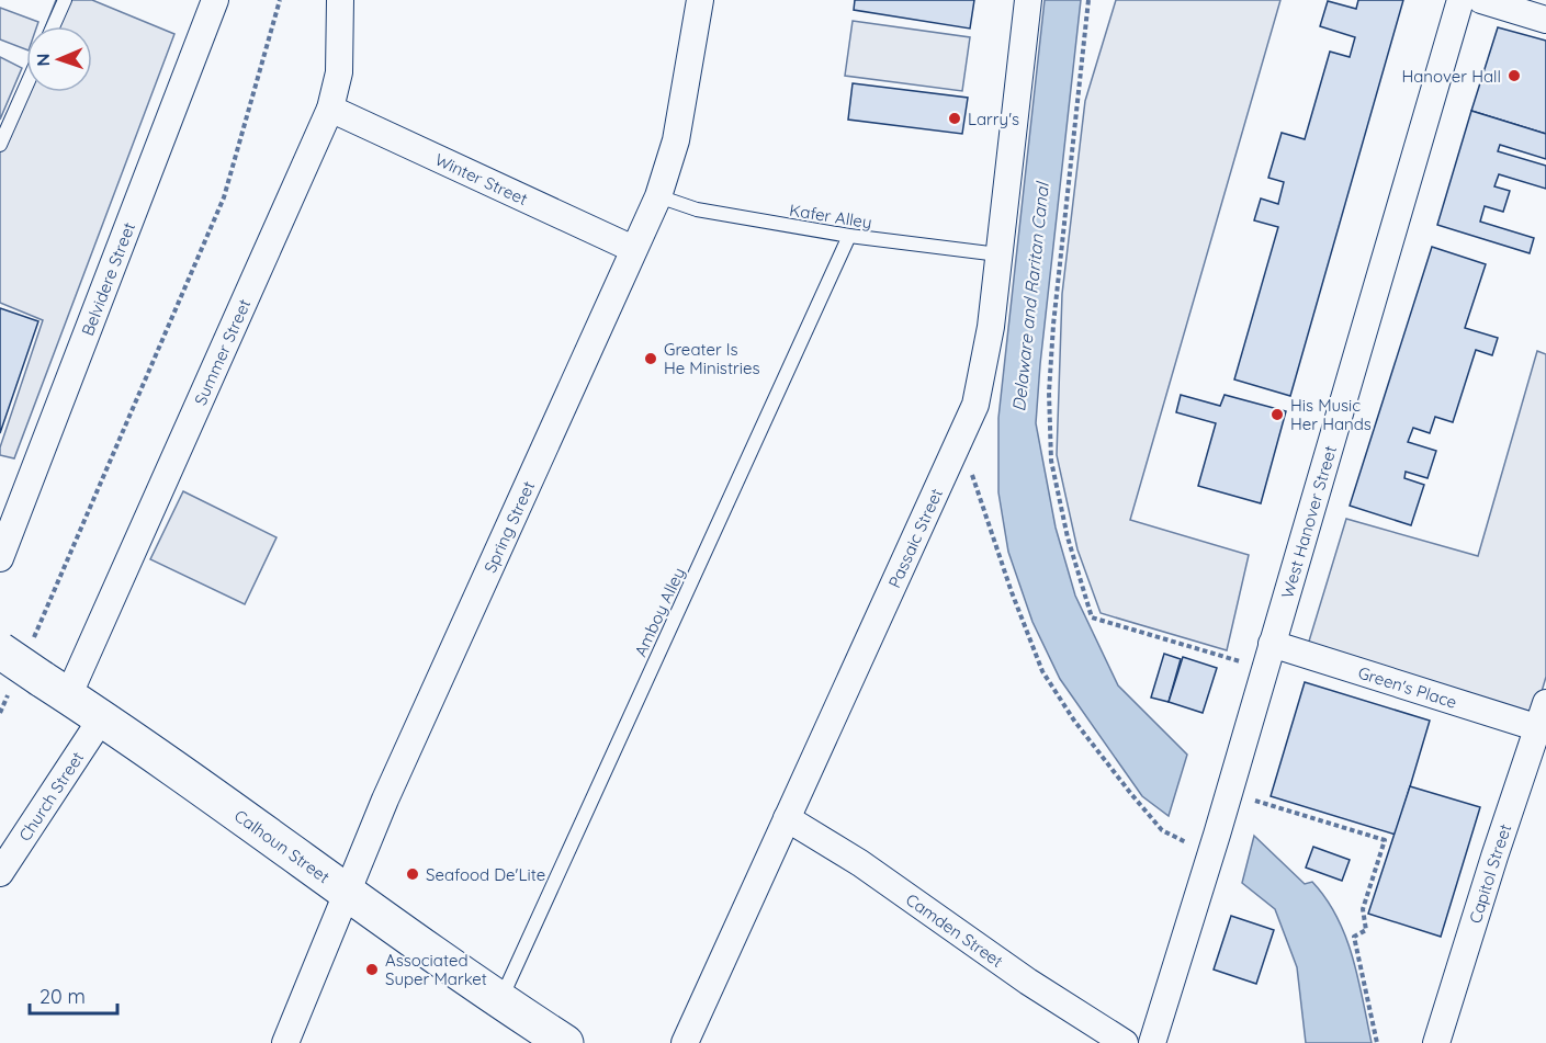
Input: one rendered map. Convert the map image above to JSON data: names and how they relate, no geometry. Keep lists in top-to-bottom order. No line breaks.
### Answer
{"streets":{"main road":["Calhoun Street"],"street":["Winter Street","Belvidere Street","Summer Street","West Hanover Street","Spring Street","Passaic Street","Green's Place","Church Street","Capitol Street","Camden Street"],"lane":["Kafer Alley","Amboy Alley"]},"crossings":[["Winter Street","Summer Street"],["Winter Street","Spring Street"],["Kafer Alley","Spring Street"],["Kafer Alley","Passaic Street"],["Kafer Alley","Amboy Alley"],["Summer Street","Calhoun Street"],["West Hanover Street","Green's Place"],["Spring Street","Calhoun Street"],["Passaic Street","Camden Street"],["Amboy Alley","Calhoun Street"],["Green's Place","Capitol Street"],["Church Street","Calhoun Street"]],"water":["Delaware and Raritan Canal"],"places":["Hanover Hall","Larry's","Greater Is He Ministries","His Music Her Hands","Seafood De'Lite","Associated Super Market"],"scale_bar":"20 m","north":"left"}
